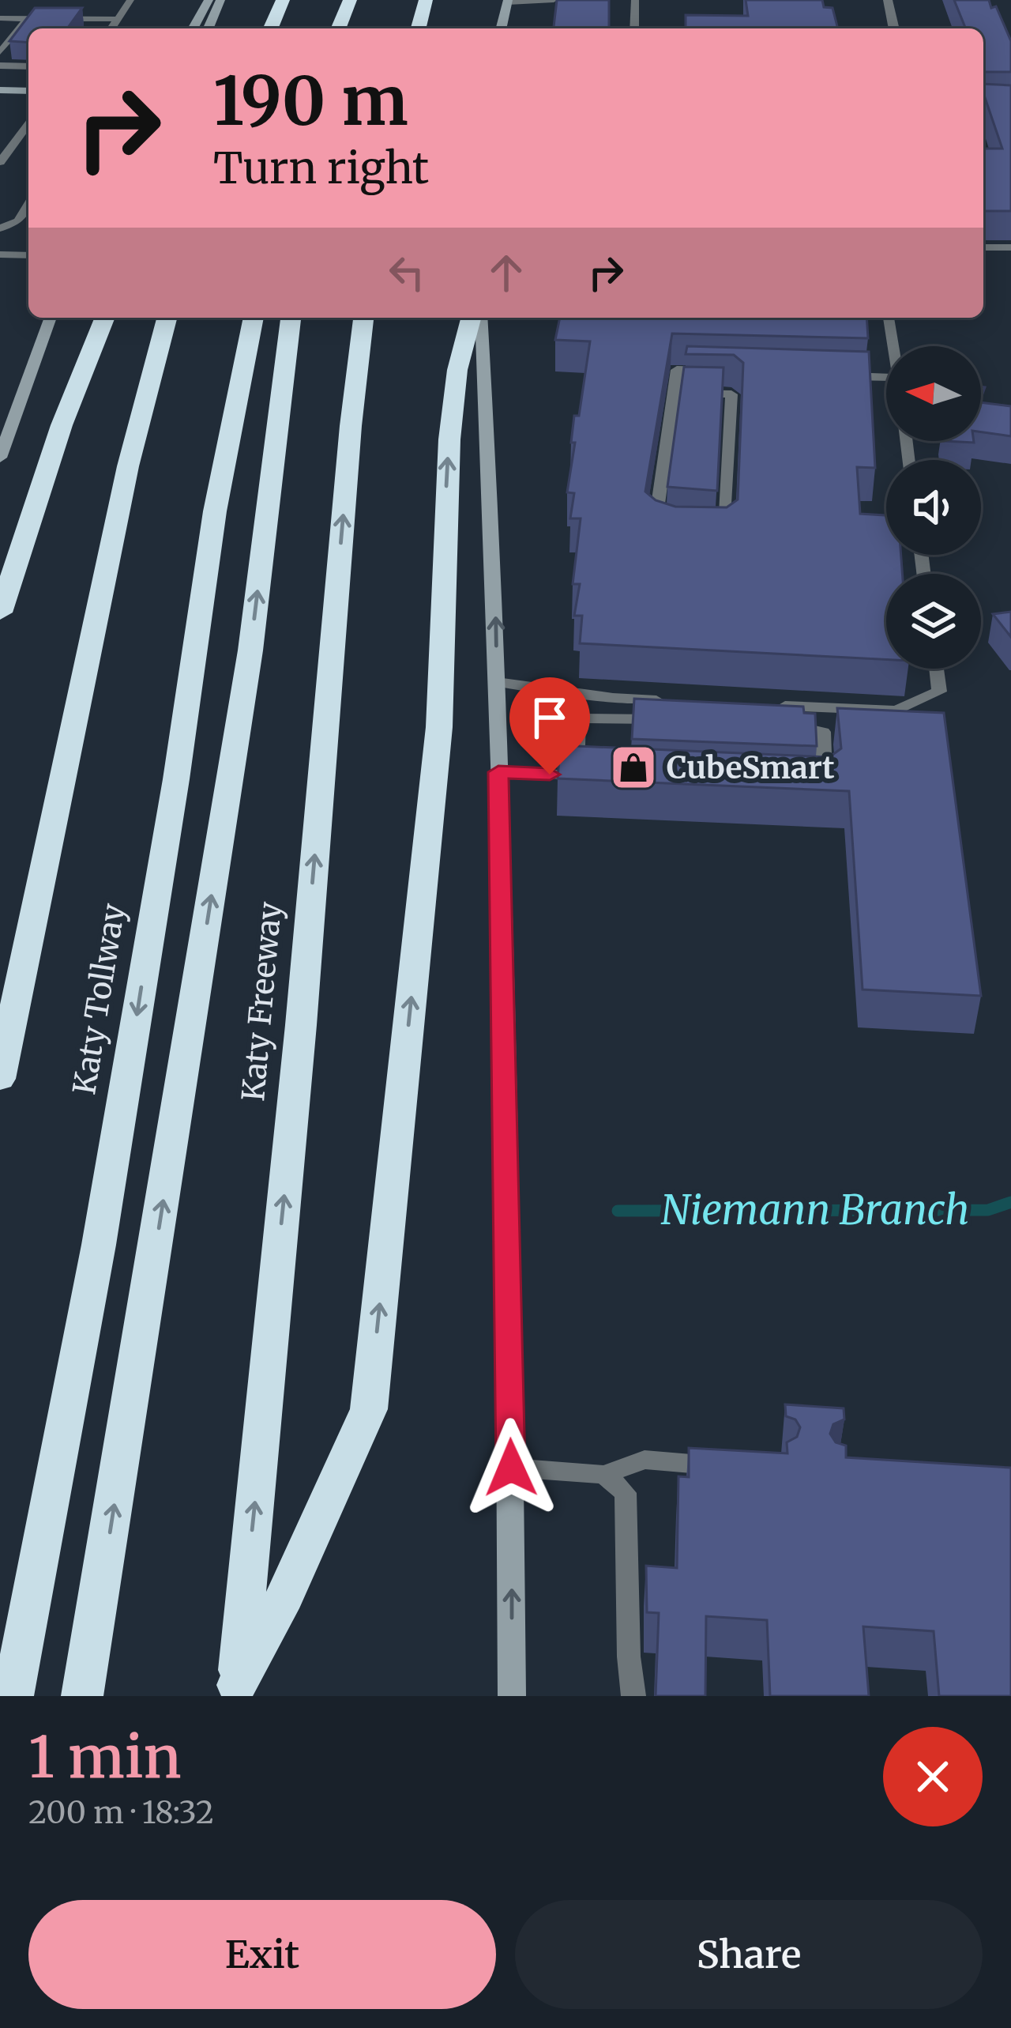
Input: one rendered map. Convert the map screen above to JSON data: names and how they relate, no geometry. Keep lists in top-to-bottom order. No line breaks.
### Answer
{"streets":{"highway":["Katy Tollway","Katy Freeway"]},"water":["Niemann Branch"],"places":{"shop":["CubeSmart"]},"north":"left","page":{"turn":["190 m","Turn right"],"heading":["1 min","200 m · 18:32"],"buttons":["Exit","Share"]}}
